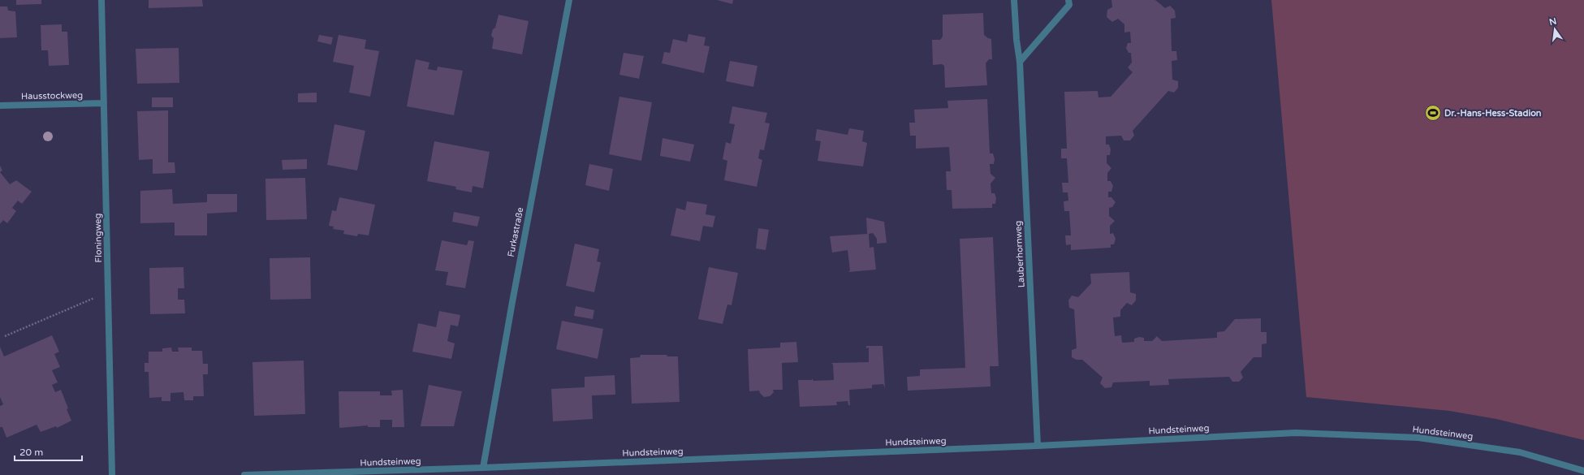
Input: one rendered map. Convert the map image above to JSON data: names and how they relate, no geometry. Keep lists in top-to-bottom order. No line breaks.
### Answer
{"streets":{"street":["Hausstockweg","Furkastraße","Floningweg","Lauberhornweg","Hundsteinweg"]},"crossings":[["Hausstockweg","Floningweg"],["Furkastraße","Hundsteinweg"],["Lauberhornweg","Hundsteinweg"]],"places":{"sports":["Dr.-Hans-Hess-Stadion"]},"scale_bar":"20 m","north":"top"}
